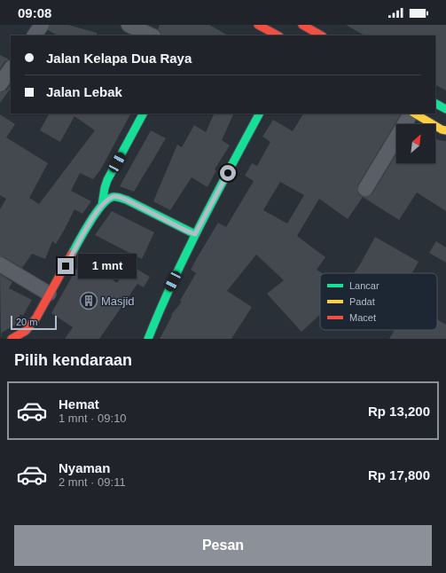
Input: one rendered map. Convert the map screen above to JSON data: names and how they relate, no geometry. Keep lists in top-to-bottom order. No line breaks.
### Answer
{"places":{"building":["Masjid"]},"legend":["Lancar","Padat","Macet"],"scale_bar":"20 m","north":"top right","page":{"status":"09:08","banner":["Jalan Kelapa Dua Raya","Jalan Lebak"],"bubble":"1 mnt","scale":"20 m","heading":"Pilih kendaraan","list":[{"name":"Hemat","note":"1 mnt · 09:10","value":"Rp 13,200"},{"name":"Nyaman","note":"2 mnt · 09:11","value":"Rp 17,800"}],"buttons":"Pesan"}}
